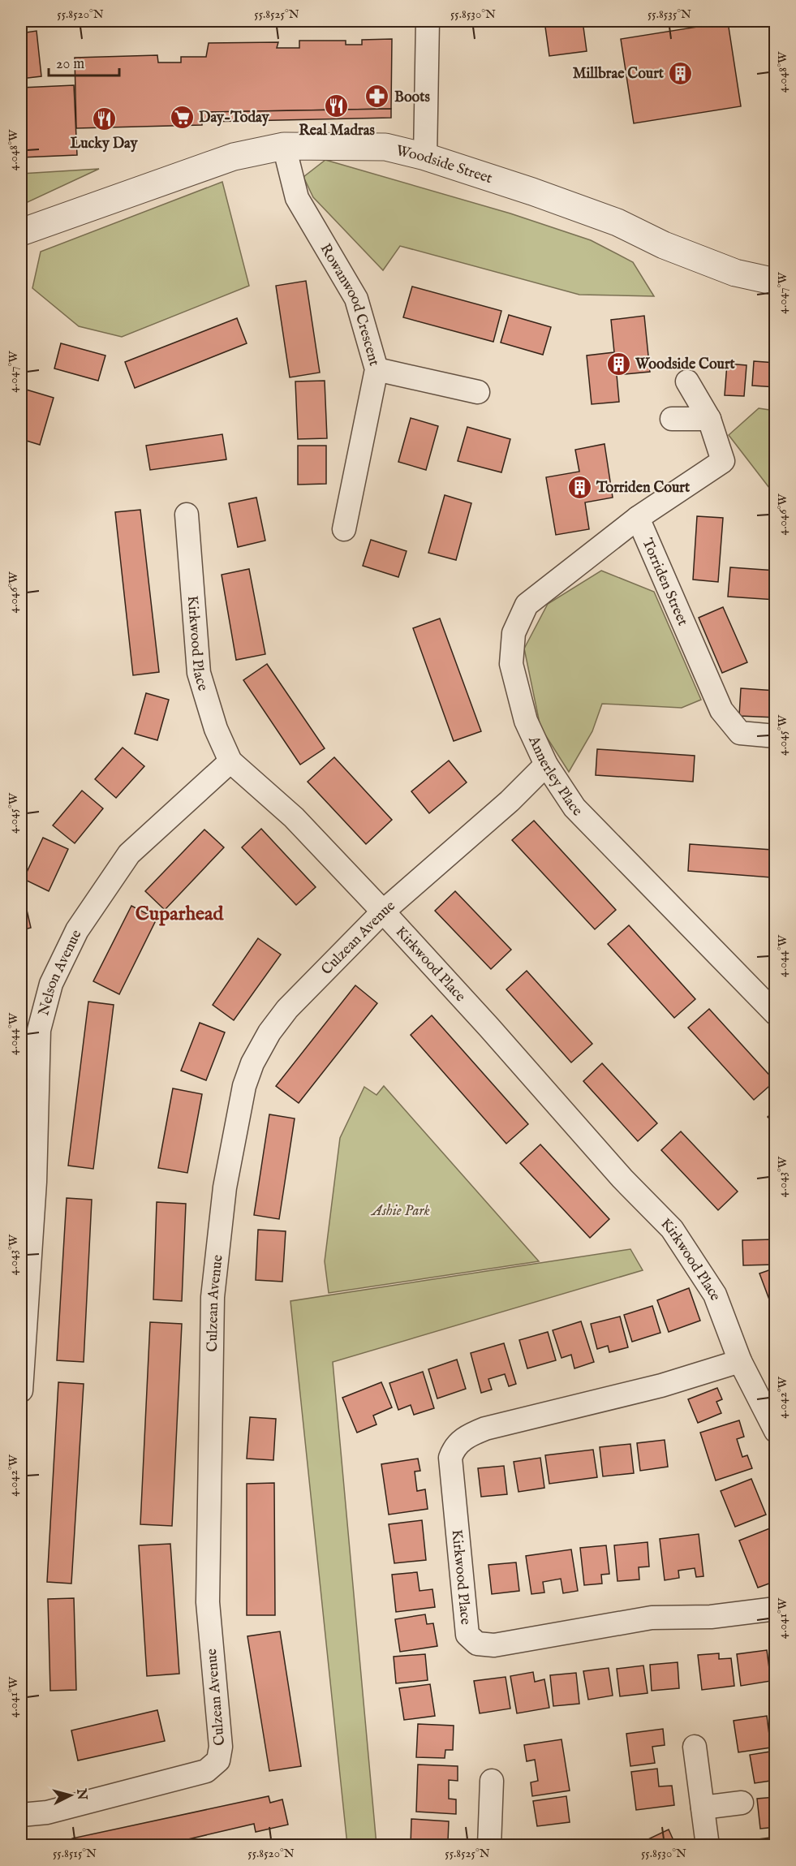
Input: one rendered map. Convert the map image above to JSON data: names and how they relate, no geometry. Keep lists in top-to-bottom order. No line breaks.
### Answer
{"streets":{"street":["Woodside Street","Rowanwood Crescent","Torriden Street","Kirkwood Place","Annerley Place","Culzean Avenue","Nelson Avenue"]},"crossings":[["Woodside Street","Rowanwood Crescent"],["Torriden Street","Annerley Place"],["Kirkwood Place","Culzean Avenue"],["Kirkwood Place","Nelson Avenue"],["Annerley Place","Culzean Avenue"]],"districts":["Cuparhead"],"parks":["Ashie Park"],"places":{"building":["Millbrae Court","Woodside Court","Torriden Court"],"pharmacy":["Boots"],"restaurant":["Real Madras","Lucky Day"],"supermarket":["Day-Today"]},"scale_bar":"20 m","north":"right","coordinates":["55.8520°N","55.8525°N","55.8530°N","55.8535°N","4.048°W","4.047°W","4.046°W","4.045°W","4.044°W","4.043°W","4.042°W","4.041°W","55.8515°N"]}
